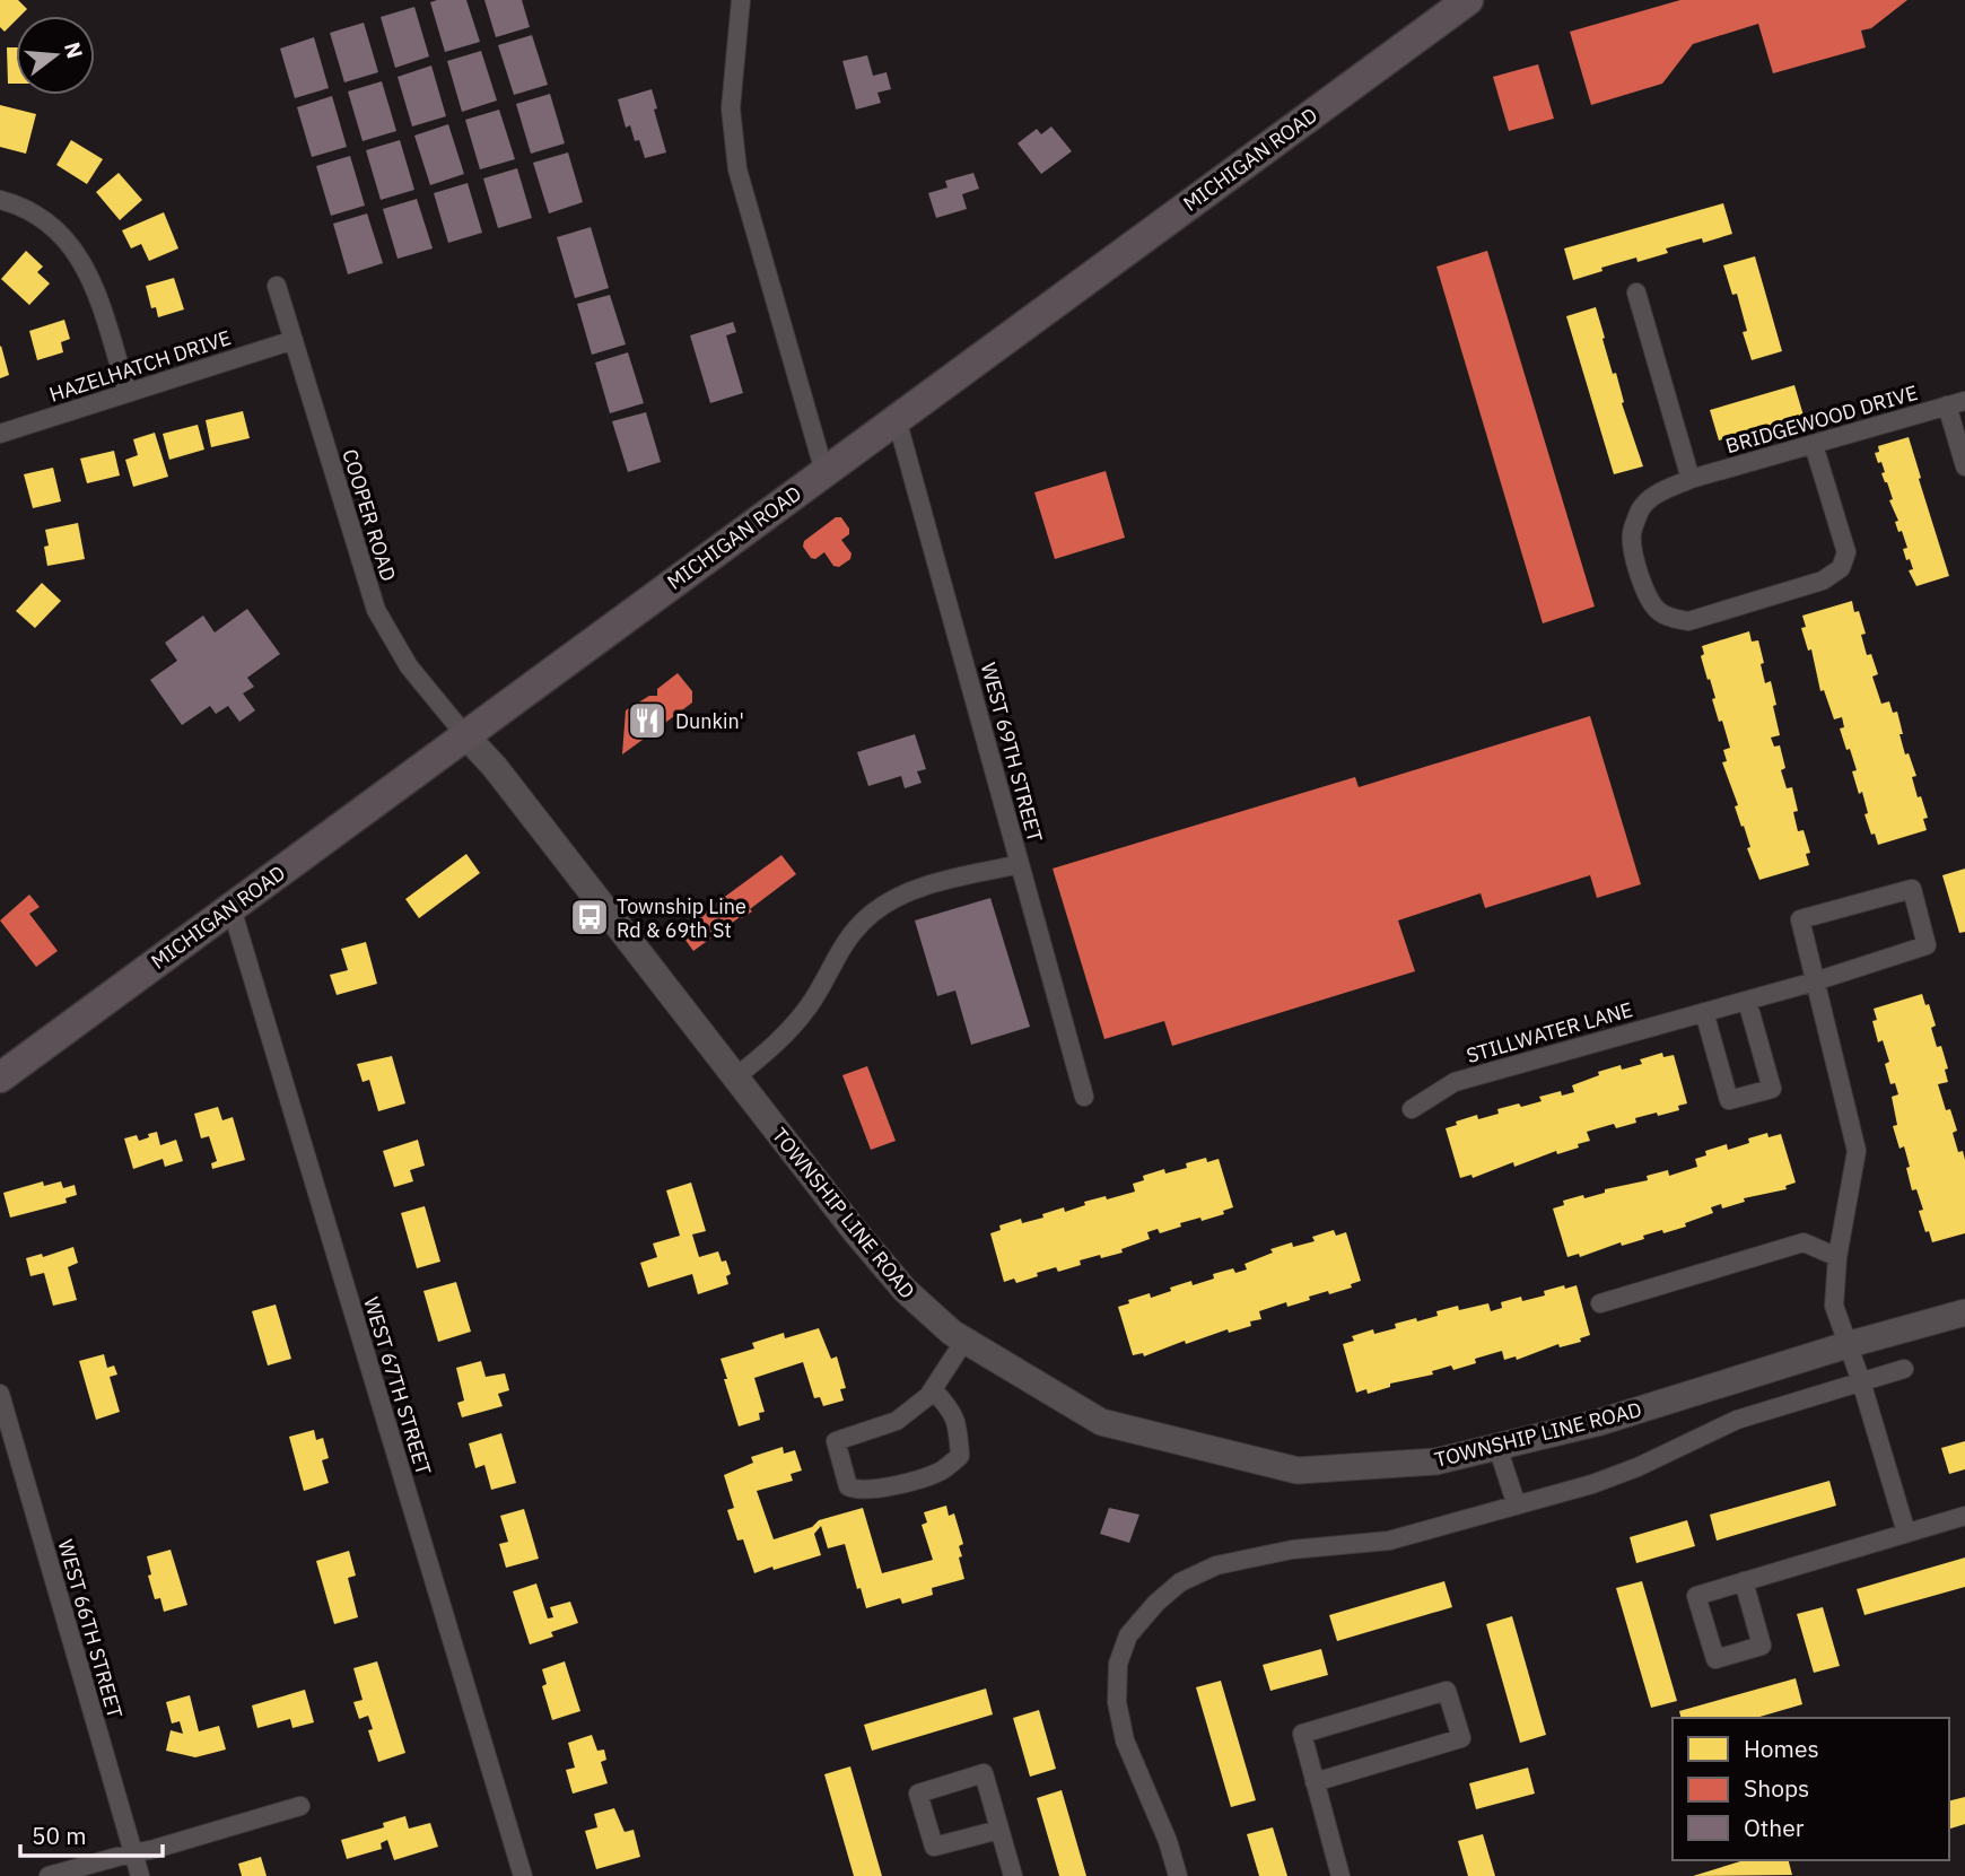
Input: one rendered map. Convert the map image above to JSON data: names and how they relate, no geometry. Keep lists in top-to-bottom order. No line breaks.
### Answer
{"streets":{"main road":["MICHIGAN ROAD","TOWNSHIP LINE ROAD"],"street":["HAZELHATCH DRIVE","BRIDGEWOOD DRIVE","COOPER ROAD","WEST 69TH STREET","STILLWATER LANE","WEST 67TH STREET","WEST 66TH STREET"]},"crossings":[["MICHIGAN ROAD","COOPER ROAD"],["MICHIGAN ROAD","WEST 69TH STREET"],["MICHIGAN ROAD","TOWNSHIP LINE ROAD"],["MICHIGAN ROAD","WEST 67TH STREET"],["HAZELHATCH DRIVE","COOPER ROAD"],["COOPER ROAD","TOWNSHIP LINE ROAD"]],"places":{"restaurant":["Dunkin'"],"bus stop":["Township Line Rd & 69th St"]},"legend":["Homes","Shops","Other"],"scale_bar":"50 m","north":"right"}
